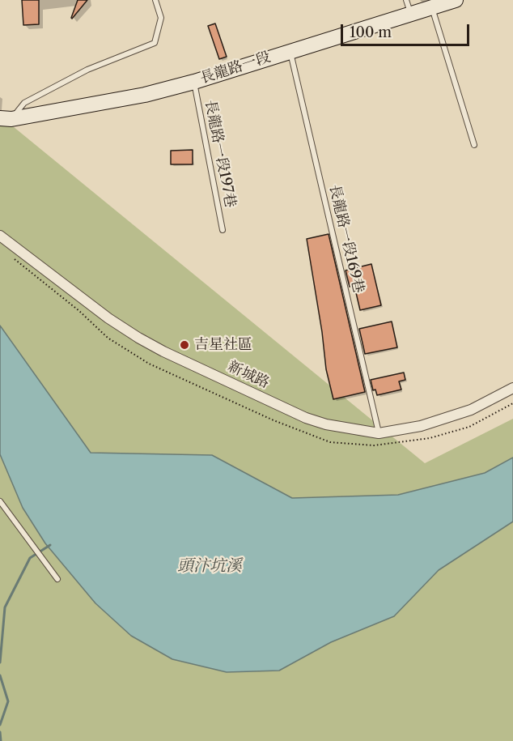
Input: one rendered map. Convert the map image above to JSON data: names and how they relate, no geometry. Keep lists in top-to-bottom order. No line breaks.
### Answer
{"streets":{"main road":["長龍路一段"],"street":["新城路"],"lane":["長龍路一段197巷","長龍路一段169巷"]},"crossings":[["長龍路一段","長龍路一段197巷"],["長龍路一段","長龍路一段169巷"],["長龍路一段169巷","新城路"]],"water":["頭汴坑溪"],"places":["吉星社區"],"scale_bar":"100 m"}
